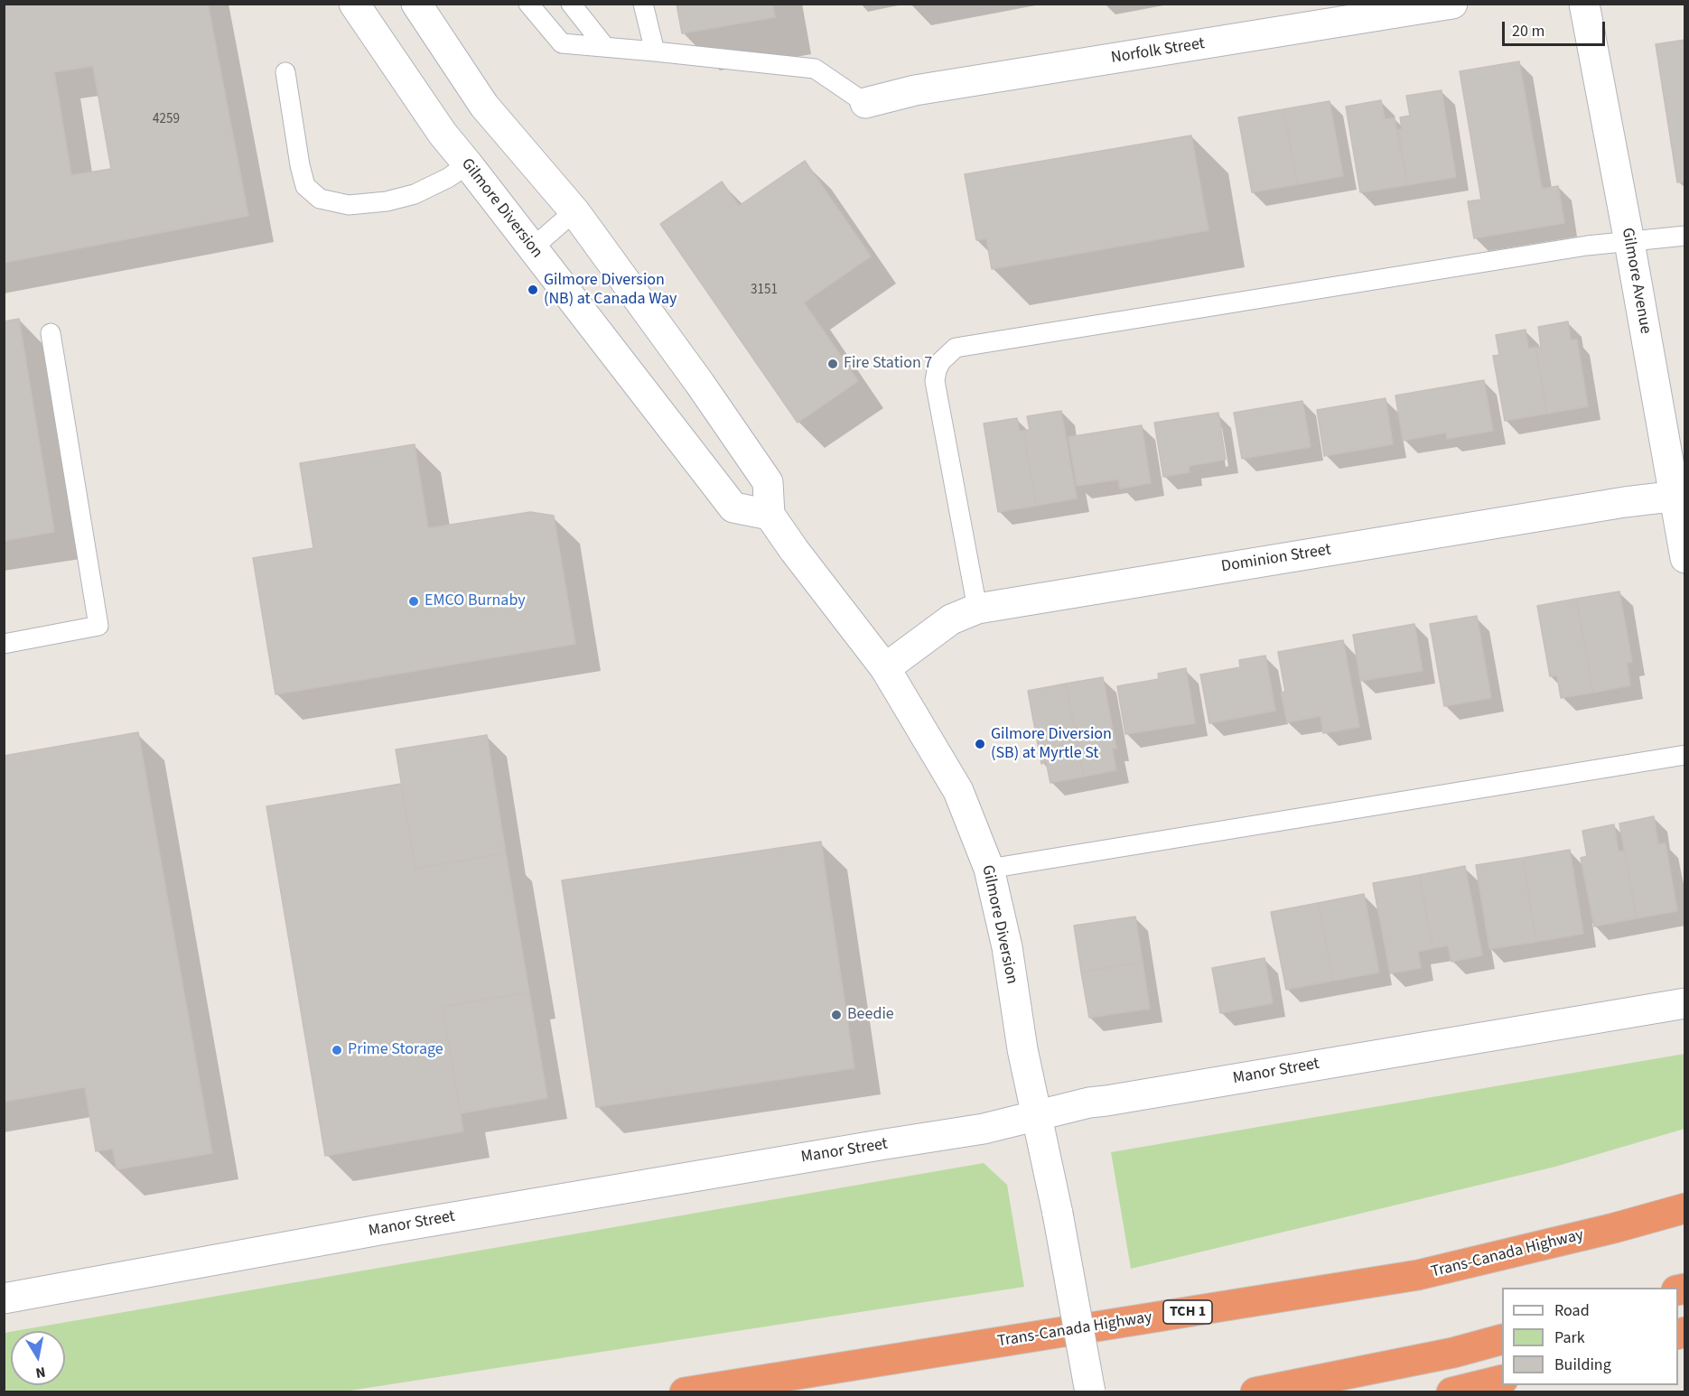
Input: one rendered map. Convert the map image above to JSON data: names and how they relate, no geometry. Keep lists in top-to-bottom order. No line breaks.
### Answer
{"streets":{"highway":["Trans-Canada Highway","TCH 1"],"street":["Norfolk Street","Gilmore Diversion","Gilmore Avenue","Dominion Street","Manor Street"]},"crossings":[["Gilmore Diversion","Dominion Street"],["Gilmore Diversion","Manor Street"],["Gilmore Avenue","Dominion Street"]],"places":["Gilmore Diversion (NB) at Canada Way","Fire Station 7","EMCO Burnaby","Gilmore Diversion (SB) at Myrtle St","Beedie","Prime Storage"],"house_numbers":["4259","3151"],"legend":["Road","Park","Building"],"scale_bar":"20 m","north":"bottom"}
